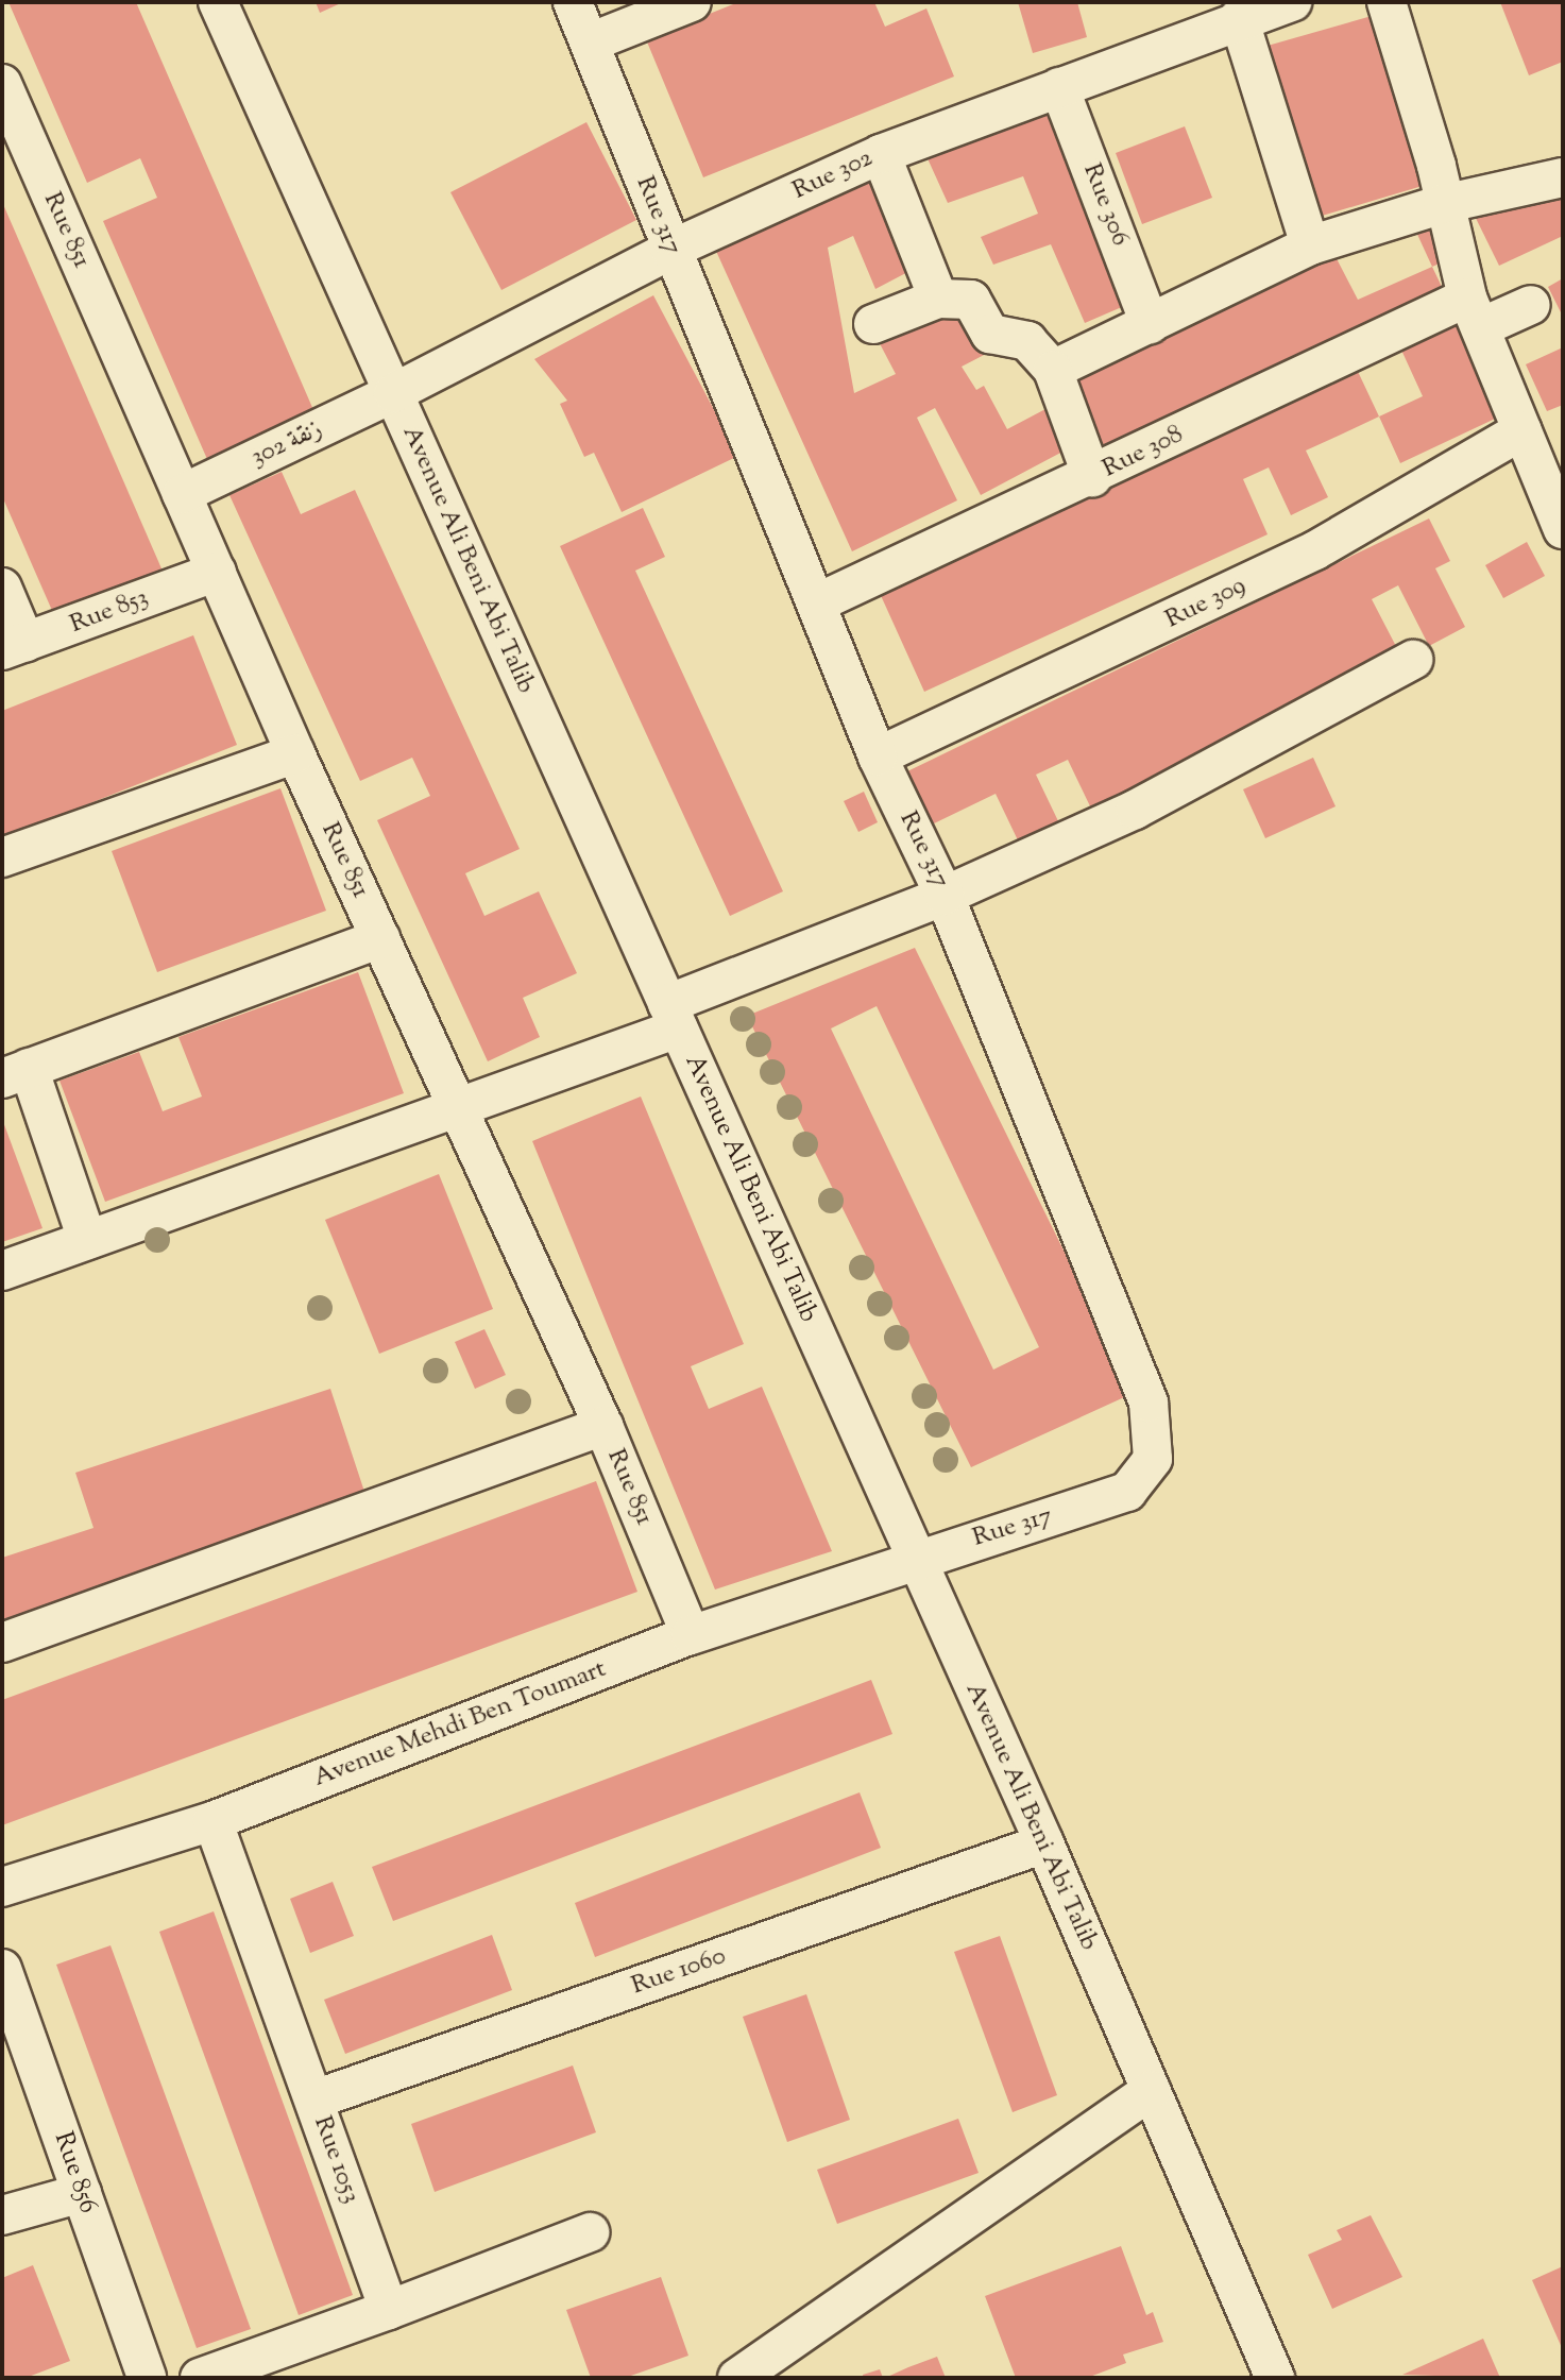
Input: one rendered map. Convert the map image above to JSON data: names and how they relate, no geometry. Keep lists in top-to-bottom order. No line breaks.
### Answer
{"streets":{"street":["Rue 302","Rue 306","Rue 317","Rue 851","زنقة 302","Rue 308","Avenue Ali Beni Abi Talib","Rue 309","Rue 853","Avenue Mehdi Ben Toumart","Rue 1060","Rue 1053","Rue 856"]},"crossings":[["Rue 302","Rue 306"],["Rue 302","Rue 317"],["Rue 302","زنقة 302"],["Rue 302","Avenue Ali Beni Abi Talib"],["Rue 317","Rue 308"],["Rue 317","Avenue Ali Beni Abi Talib"],["Rue 317","Rue 309"],["Rue 317","Avenue Mehdi Ben Toumart"],["Rue 851","زنقة 302"],["Rue 851","Rue 853"],["Rue 851","Avenue Mehdi Ben Toumart"],["زنقة 302","Avenue Ali Beni Abi Talib"],["Avenue Ali Beni Abi Talib","Avenue Mehdi Ben Toumart"],["Avenue Ali Beni Abi Talib","Rue 1060"],["Avenue Mehdi Ben Toumart","Rue 1053"],["Rue 1060","Rue 1053"]]}
